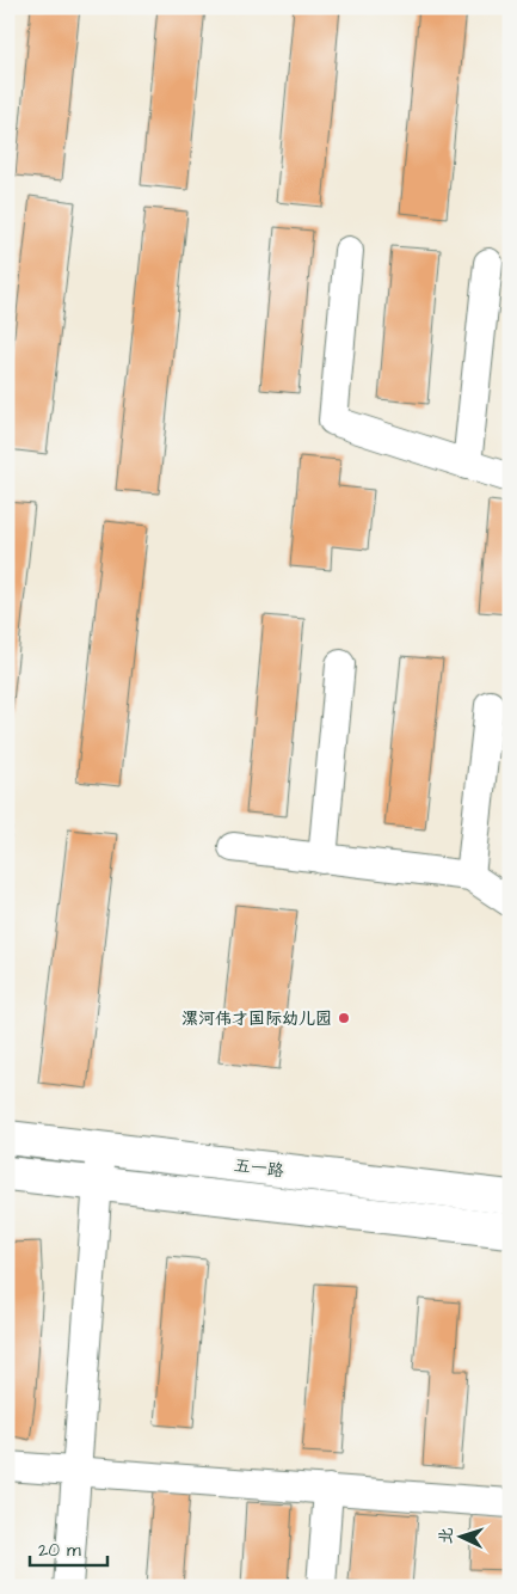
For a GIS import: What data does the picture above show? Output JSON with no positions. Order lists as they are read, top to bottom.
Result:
{
  "streets": {
    "street": ["五一路"]
  },
  "places": ["漯河伟才国际幼儿园"],
  "scale_bar": "20 m",
  "north": "left"
}
